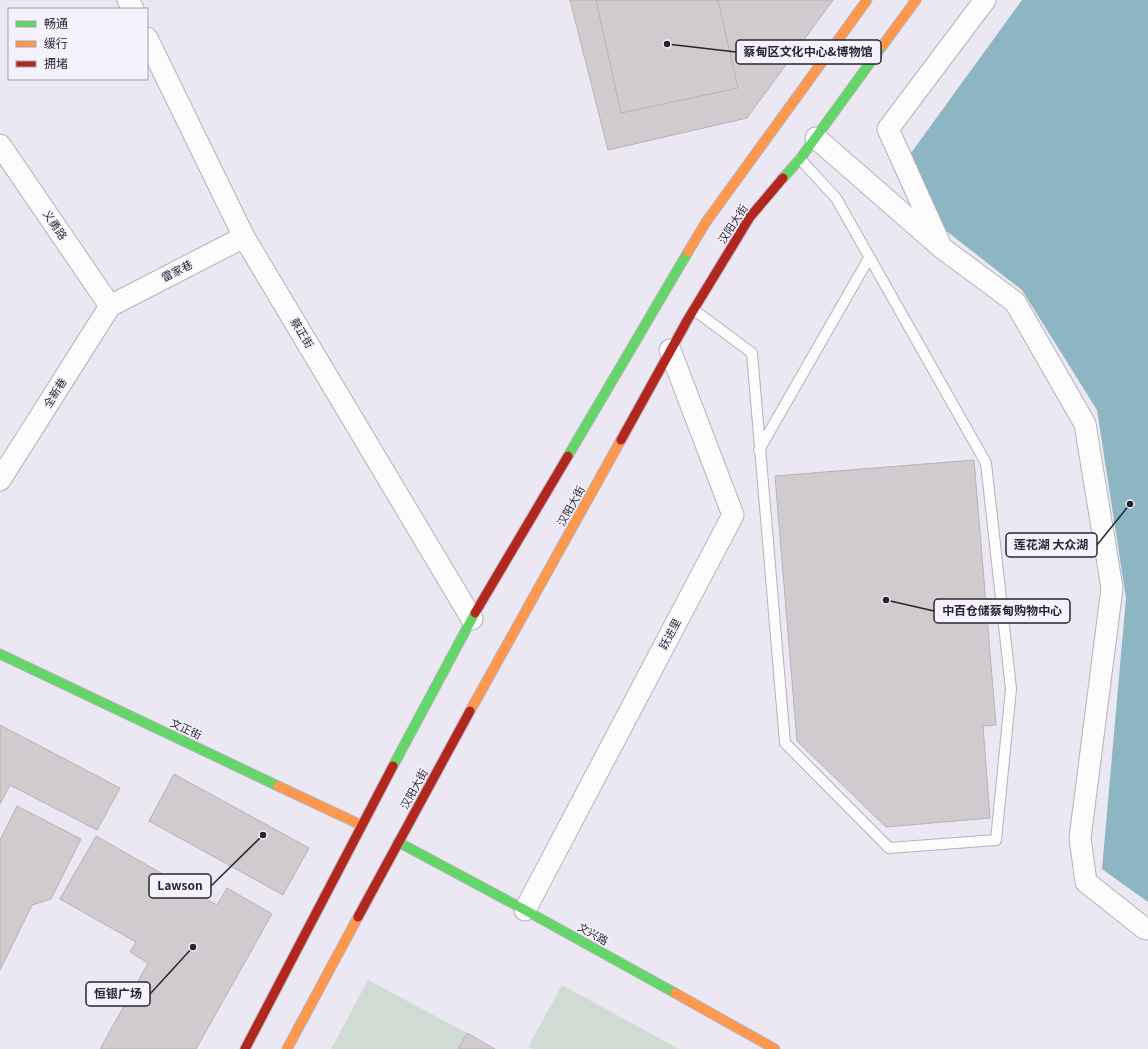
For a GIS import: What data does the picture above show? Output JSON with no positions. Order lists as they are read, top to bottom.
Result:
{
  "streets": {
    "street": [
      "汉阳大街",
      "义勇路",
      "雷家巷",
      "蔡正街",
      "全新巷",
      "跃进里",
      "文正街",
      "文兴路"
    ]
  },
  "crossings": [
    ["汉阳大街", "蔡正街"],
    ["汉阳大街", "跃进里"],
    ["汉阳大街", "文正街"],
    ["汉阳大街", "文兴路"],
    ["义勇路", "雷家巷"],
    ["义勇路", "全新巷"],
    ["雷家巷", "蔡正街"],
    ["雷家巷", "全新巷"],
    ["跃进里", "文兴路"]
  ],
  "places": [
    "蔡甸区文化中心&博物馆",
    "莲花湖 大众湖",
    "中百仓储蔡甸购物中心",
    "Lawson",
    "恒银广场"
  ],
  "legend": ["畅通", "缓行", "拥堵"]
}
